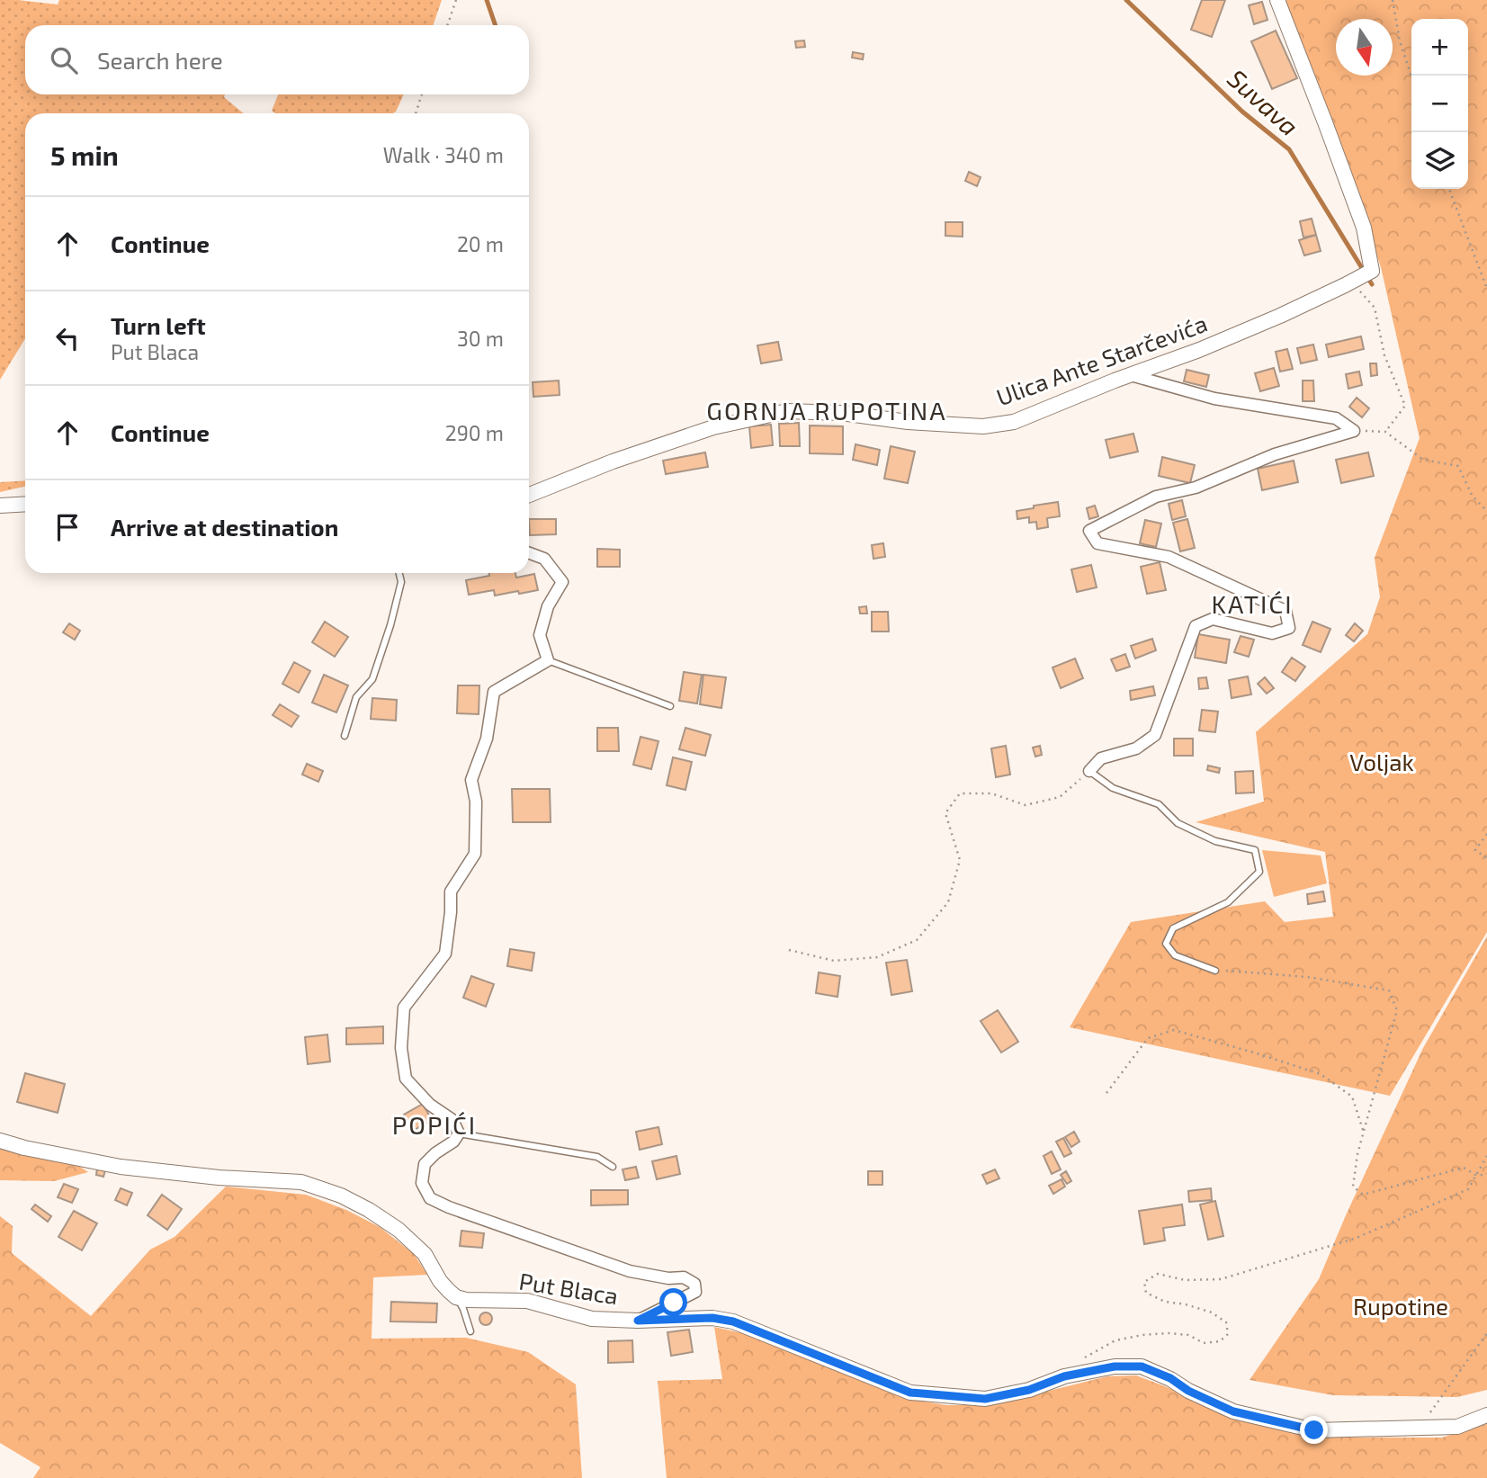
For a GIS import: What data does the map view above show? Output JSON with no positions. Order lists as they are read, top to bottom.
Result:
{
  "streets": {
    "street": ["Ulica Ante Starčevića", "Put Blaca"]
  },
  "districts": ["GORNJA RUPOTINA", "KATIĆI", "POPIĆI"],
  "water": ["Suvava"],
  "parks": ["Voljak", "Rupotine"],
  "north": "bottom",
  "page": {
    "map_buttons": ["+", "−"],
    "search": "Search here",
    "heading": ["5 min", "Walk · 340 m"],
    "list": [
      ["Continue", "20 m"],
      ["Turn left", "Put Blaca", "30 m"],
      ["Continue", "290 m"],
      "Arrive at destination"
    ]
  }
}
